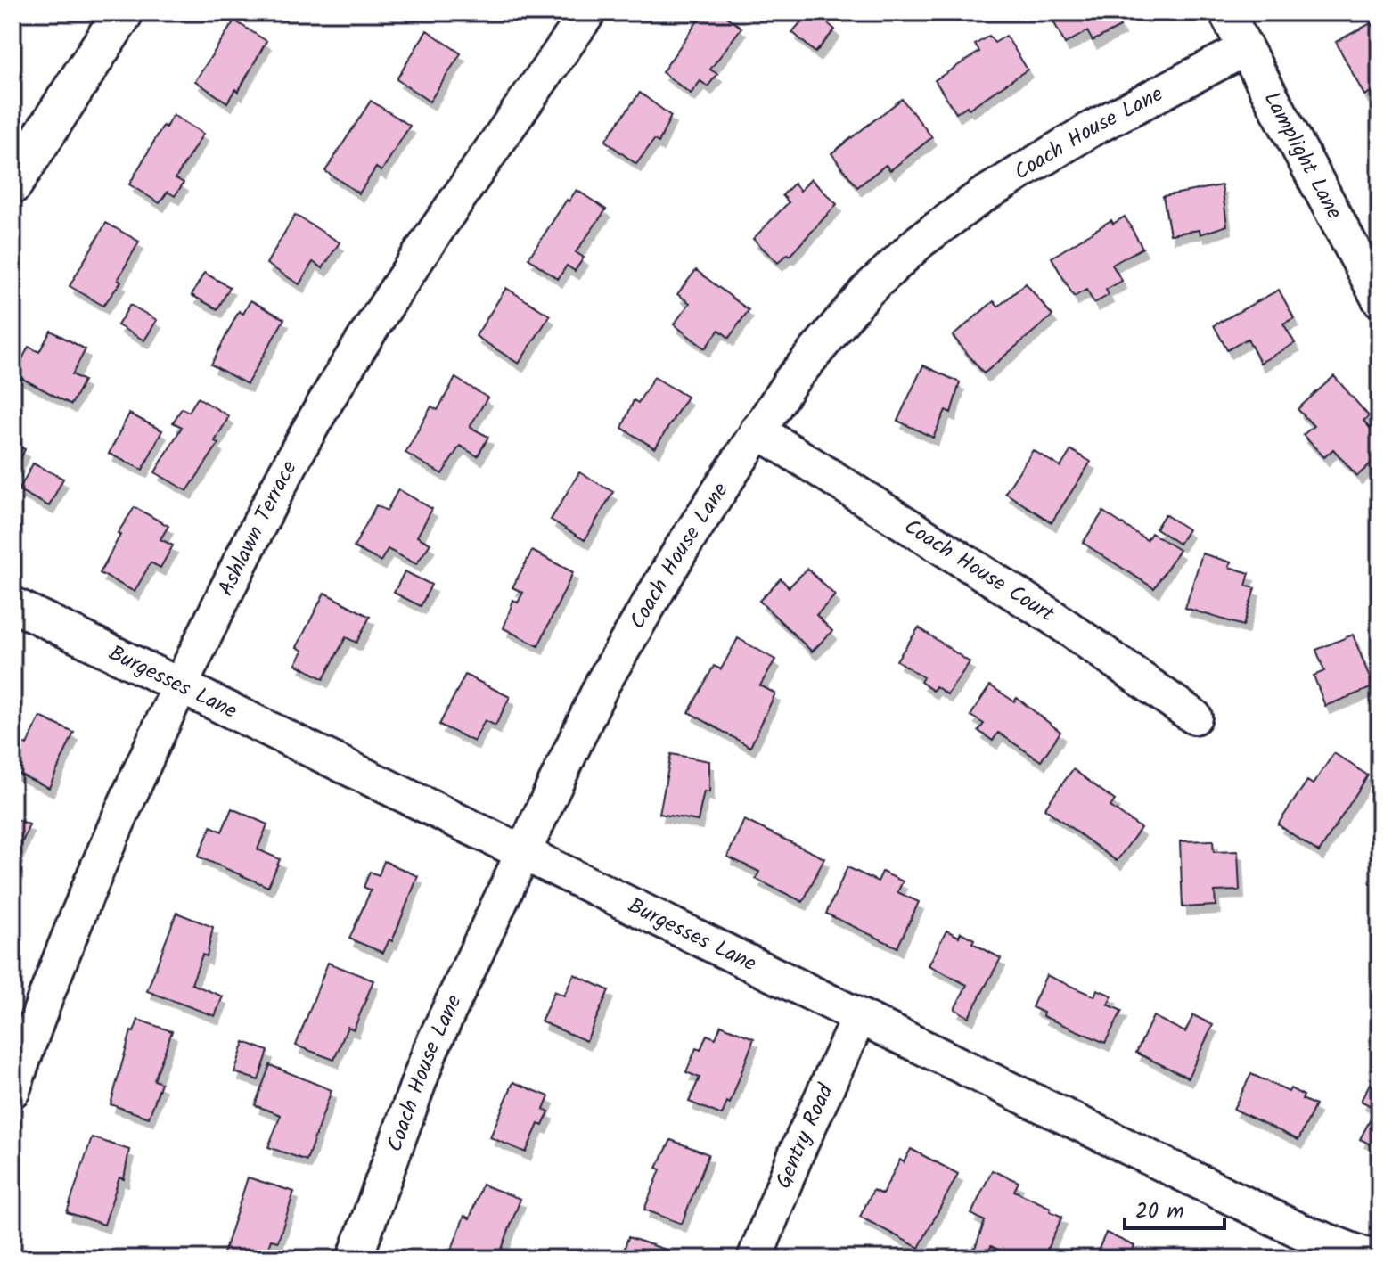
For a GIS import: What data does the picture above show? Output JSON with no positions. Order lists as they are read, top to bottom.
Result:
{
  "streets": {
    "street": [
      "Coach House Lane",
      "Lamplight Lane",
      "Ashlawn Terrace",
      "Coach House Court",
      "Burgesses Lane",
      "Gentry Road"
    ]
  },
  "crossings": [
    ["Coach House Lane", "Lamplight Lane"],
    ["Coach House Lane", "Coach House Court"],
    ["Coach House Lane", "Burgesses Lane"],
    ["Ashlawn Terrace", "Burgesses Lane"],
    ["Burgesses Lane", "Gentry Road"]
  ],
  "scale_bar": "20 m"
}
